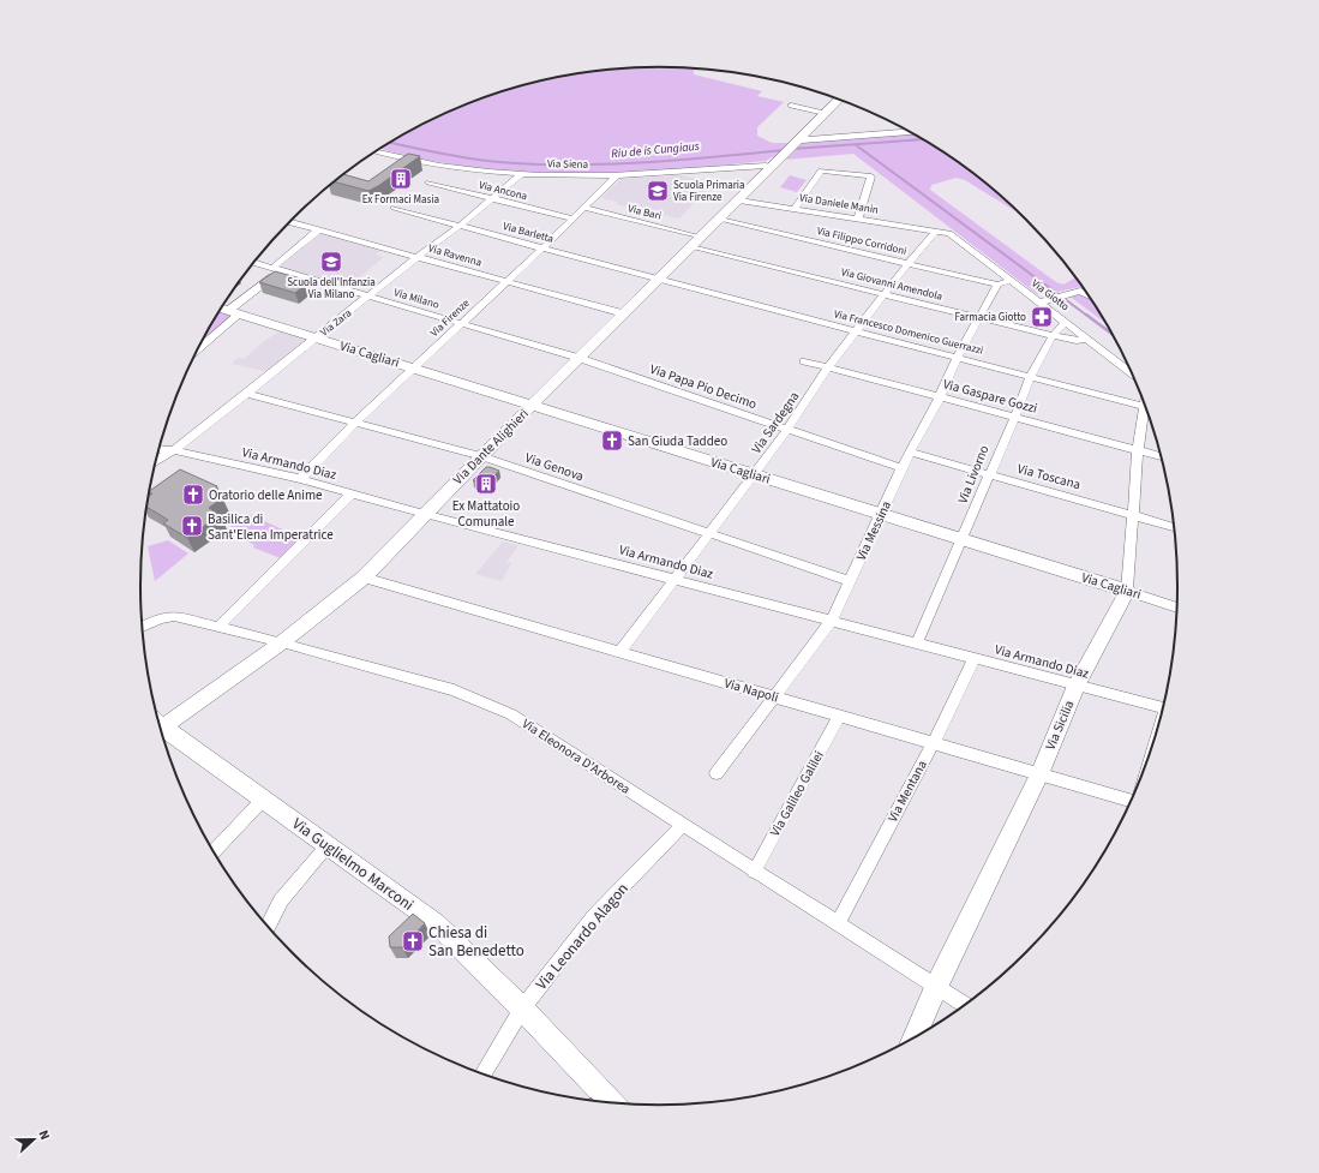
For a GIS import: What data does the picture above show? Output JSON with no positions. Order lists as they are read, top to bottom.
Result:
{
  "streets": {
    "street": [
      "Via Siena",
      "Via Ancona",
      "Via Daniele Manin",
      "Via Bari",
      "Via Barletta",
      "Via Filippo Corridoni",
      "Via Ravenna",
      "Via Giovanni Amendola",
      "Via Giotto",
      "Via Milano",
      "Via Firenze",
      "Via Zara",
      "Via Francesco Domenico Guerrazzi",
      "Via Cagliari",
      "Via Papa Pio Decimo",
      "Via Gaspare Gozzi",
      "Via Sardegna",
      "Via Dante Alighieri",
      "Via Armando Diaz",
      "Via Genova",
      "Via Livorno",
      "Via Toscana",
      "Via Messina",
      "Via Napoli",
      "Via Sicilia",
      "Via Eleonora D'Arborea",
      "Via Mentana",
      "Via Galileo Galilei",
      "Via Guglielmo Marconi",
      "Via Leonardo Alagon"
    ]
  },
  "crossings": [
    ["Via Siena", "Via Firenze"],
    ["Via Siena", "Via Zara"],
    ["Via Siena", "Via Dante Alighieri"],
    ["Via Ancona", "Via Firenze"],
    ["Via Ancona", "Via Zara"],
    ["Via Daniele Manin", "Via Giotto"],
    ["Via Daniele Manin", "Via Sardegna"],
    ["Via Daniele Manin", "Via Dante Alighieri"],
    ["Via Bari", "Via Giovanni Amendola"],
    ["Via Bari", "Via Firenze"],
    ["Via Bari", "Via Dante Alighieri"],
    ["Via Barletta", "Via Firenze"],
    ["Via Barletta", "Via Zara"],
    ["Via Barletta", "Via Francesco Domenico Guerrazzi"],
    ["Via Barletta", "Via Dante Alighieri"],
    ["Via Filippo Corridoni", "Via Sardegna"],
    ["Via Filippo Corridoni", "Via Dante Alighieri"],
    ["Via Filippo Corridoni", "Via Messina"],
    ["Via Ravenna", "Via Firenze"],
    ["Via Ravenna", "Via Zara"],
    ["Via Ravenna", "Via Dante Alighieri"],
    ["Via Giovanni Amendola", "Via Giotto"],
    ["Via Giovanni Amendola", "Via Sardegna"],
    ["Via Giovanni Amendola", "Via Dante Alighieri"],
    ["Via Giovanni Amendola", "Via Livorno"],
    ["Via Giovanni Amendola", "Via Messina"],
    ["Via Giotto", "Via Sardegna"],
    ["Via Giotto", "Via Livorno"],
    ["Via Milano", "Via Firenze"],
    ["Via Milano", "Via Zara"],
    ["Via Milano", "Via Papa Pio Decimo"],
    ["Via Milano", "Via Dante Alighieri"],
    ["Via Firenze", "Via Cagliari"],
    ["Via Firenze", "Via Armando Diaz"],
    ["Via Firenze", "Via Genova"],
    ["Via Zara", "Via Cagliari"],
    ["Via Zara", "Via Armando Diaz"],
    ["Via Zara", "Via Genova"],
    ["Via Francesco Domenico Guerrazzi", "Via Sardegna"],
    ["Via Francesco Domenico Guerrazzi", "Via Dante Alighieri"],
    ["Via Francesco Domenico Guerrazzi", "Via Livorno"],
    ["Via Francesco Domenico Guerrazzi", "Via Messina"],
    ["Via Cagliari", "Via Sardegna"],
    ["Via Cagliari", "Via Dante Alighieri"],
    ["Via Cagliari", "Via Livorno"],
    ["Via Cagliari", "Via Messina"],
    ["Via Cagliari", "Via Sicilia"],
    ["Via Papa Pio Decimo", "Via Sardegna"],
    ["Via Papa Pio Decimo", "Via Dante Alighieri"],
    ["Via Papa Pio Decimo", "Via Messina"],
    ["Via Gaspare Gozzi", "Via Sardegna"],
    ["Via Gaspare Gozzi", "Via Livorno"],
    ["Via Gaspare Gozzi", "Via Messina"],
    ["Via Gaspare Gozzi", "Via Sicilia"],
    ["Via Sardegna", "Via Armando Diaz"],
    ["Via Sardegna", "Via Genova"],
    ["Via Sardegna", "Via Napoli"],
    ["Via Dante Alighieri", "Via Armando Diaz"],
    ["Via Dante Alighieri", "Via Genova"],
    ["Via Dante Alighieri", "Via Napoli"],
    ["Via Dante Alighieri", "Via Eleonora D'Arborea"],
    ["Via Armando Diaz", "Via Livorno"],
    ["Via Armando Diaz", "Via Messina"],
    ["Via Armando Diaz", "Via Sicilia"],
    ["Via Armando Diaz", "Via Mentana"],
    ["Via Genova", "Via Messina"],
    ["Via Livorno", "Via Toscana"],
    ["Via Toscana", "Via Messina"],
    ["Via Toscana", "Via Sicilia"],
    ["Via Messina", "Via Napoli"],
    ["Via Napoli", "Via Sicilia"],
    ["Via Napoli", "Via Mentana"],
    ["Via Napoli", "Via Galileo Galilei"],
    ["Via Sicilia", "Via Eleonora D'Arborea"],
    ["Via Eleonora D'Arborea", "Via Mentana"],
    ["Via Eleonora D'Arborea", "Via Galileo Galilei"],
    ["Via Eleonora D'Arborea", "Via Leonardo Alagon"],
    ["Via Guglielmo Marconi", "Via Leonardo Alagon"]
  ],
  "water": ["Riu de is Cungiaus"],
  "places": {
    "building": ["Ex Formaci Masia", "Ex Mattatoio Comunale"],
    "school or university": ["Scuola Primaria Via Firenze", "Scuola dell'Infanzia Via Milano"],
    "pharmacy": ["Farmacia Giotto"],
    "church": [
      "San Giuda Taddeo",
      "Oratorio delle Anime",
      "Basilica di Sant'Elena Imperatrice",
      "Chiesa di San Benedetto"
    ]
  },
  "north": "right"
}
